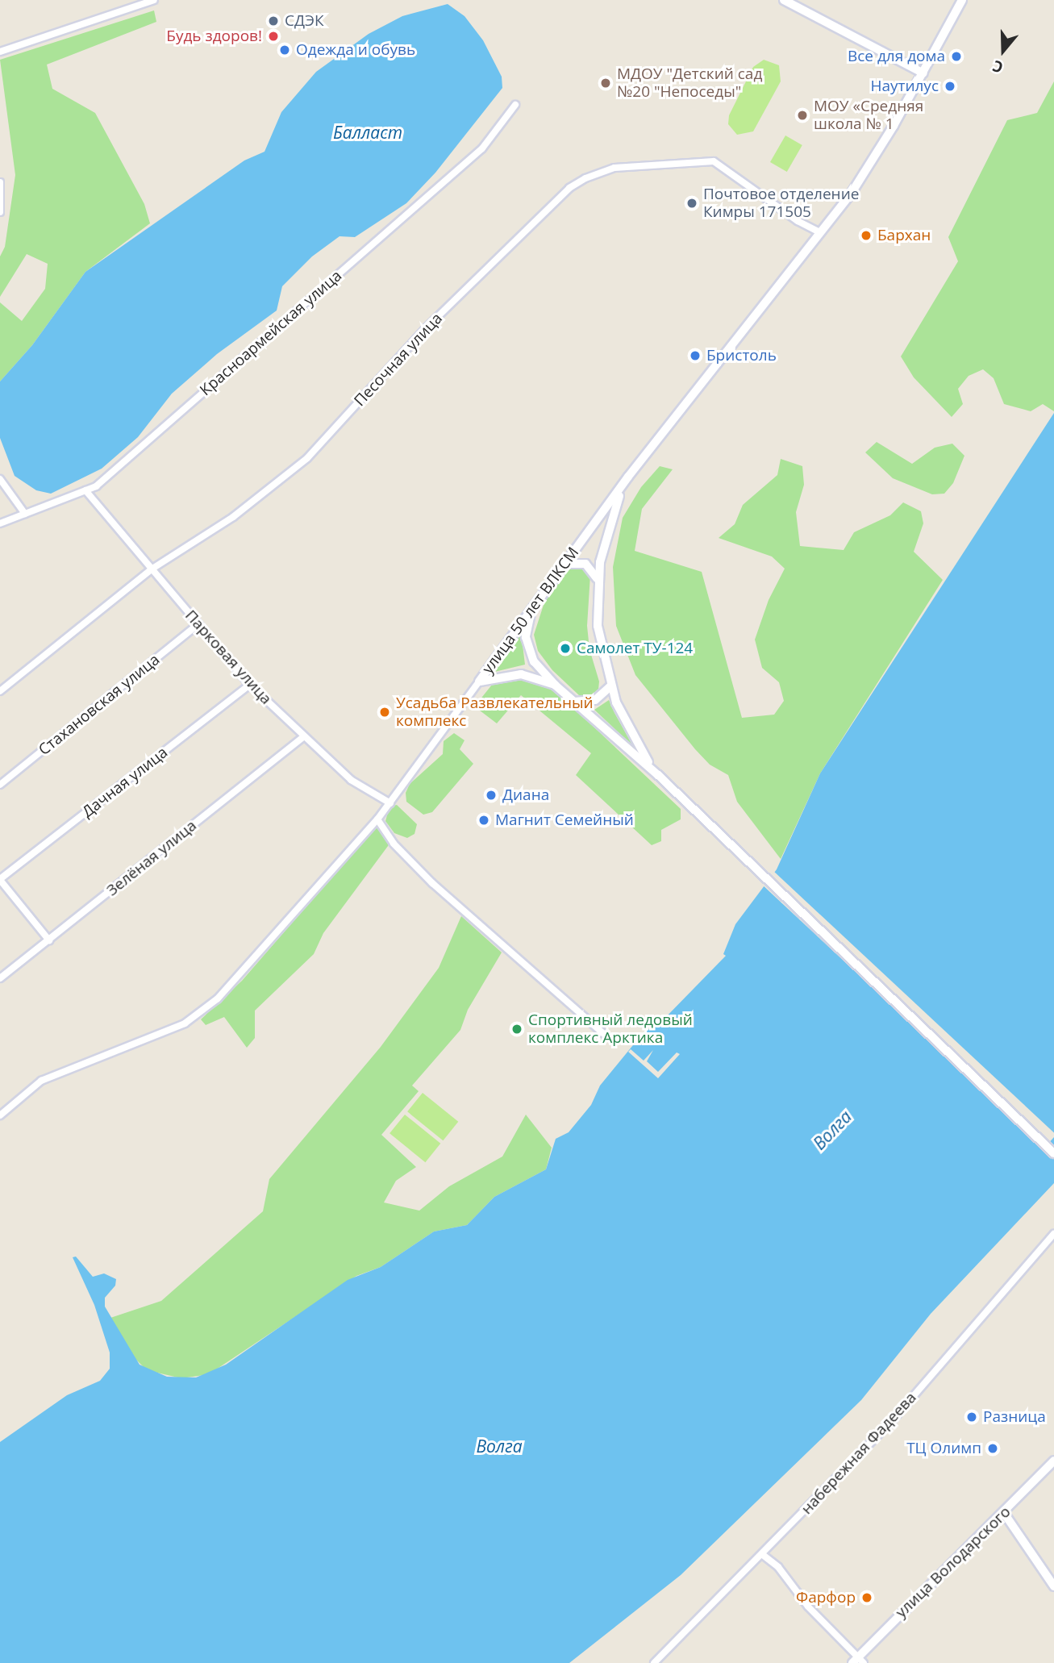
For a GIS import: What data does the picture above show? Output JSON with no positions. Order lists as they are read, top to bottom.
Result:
{
  "streets": {
    "main road": ["улица 50 лет ВЛКСМ"],
    "street": [
      "Красноармейская улица",
      "Песочная улица",
      "Парковая улица",
      "Стахановская улица",
      "Дачная улица",
      "Зелёная улица",
      "набережная Фадеева",
      "улица Володарского"
    ]
  },
  "crossings": [
    ["Красноармейская улица", "Парковая улица"],
    ["Песочная улица", "улица 50 лет ВЛКСМ"],
    ["Песочная улица", "Парковая улица"],
    ["улица 50 лет ВЛКСМ", "Парковая улица"],
    ["Парковая улица", "Стахановская улица"],
    ["Парковая улица", "Дачная улица"],
    ["Парковая улица", "Зелёная улица"]
  ],
  "water": ["Балласт", "Волга"],
  "places": [
    "СДЭК",
    "Будь здоров!",
    "Одежда и обувь",
    "Все для дома",
    "МДОУ \"Детский сад №20 \"Непоседы\"",
    "Наутилус",
    "МОУ «Средняя школа № 1",
    "Почтовое отделение Кимры 171505",
    "Бархан",
    "Бристоль",
    "Самолет ТУ-124",
    "Усадьба Развлекательный комплекс",
    "Диана",
    "Магнит Семейный",
    "Спортивный ледовый комплекс Арктика",
    "Разница",
    "ТЦ Олимп",
    "Фарфор"
  ],
  "north": "bottom"
}
